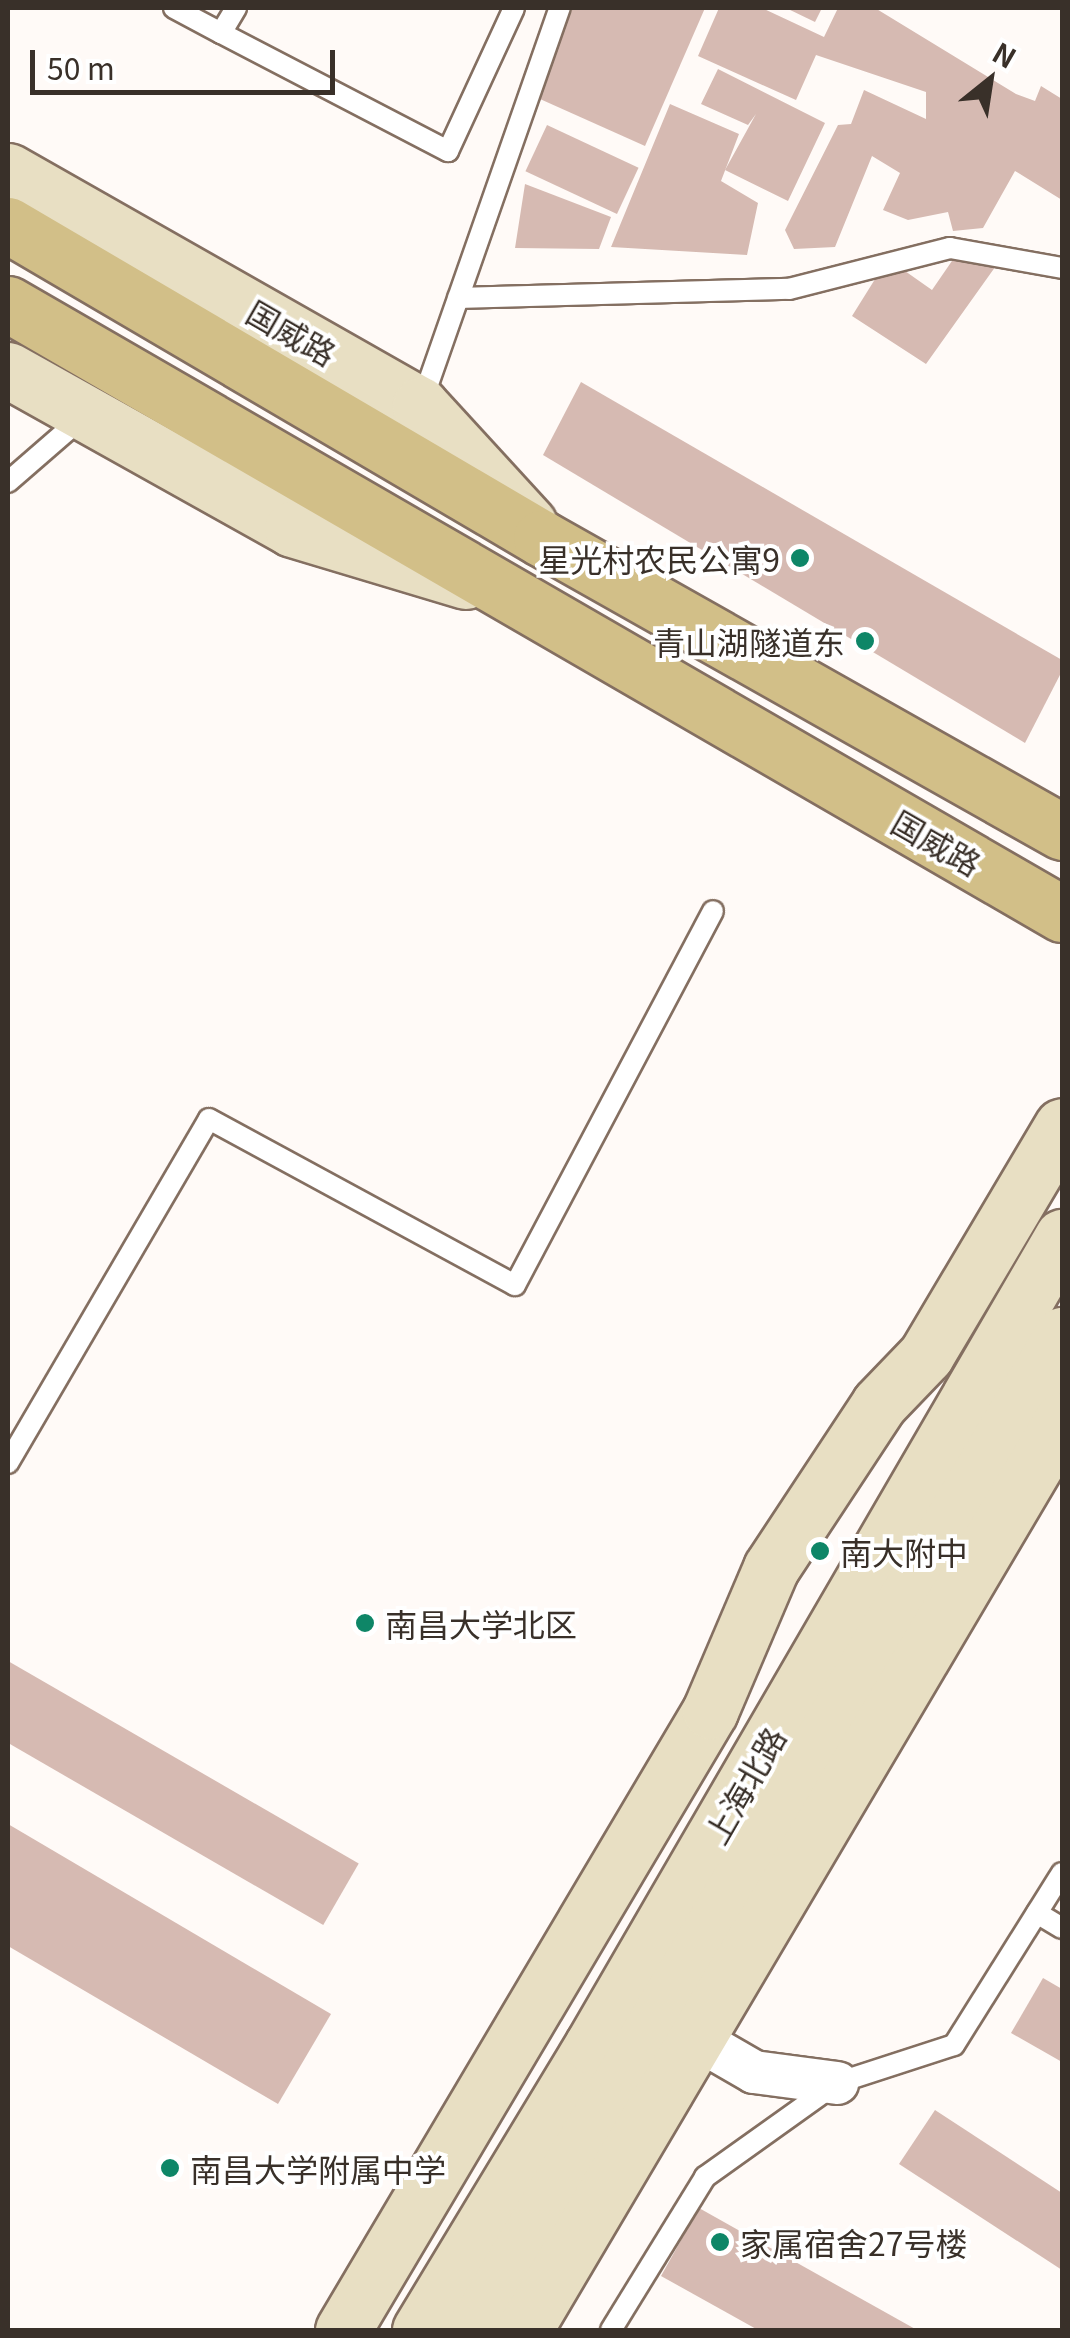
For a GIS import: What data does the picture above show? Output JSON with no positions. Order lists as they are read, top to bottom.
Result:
{
  "streets": {
    "main road": ["国威路", "上海北路"]
  },
  "places": [
    "星光村农民公寓9",
    "青山湖隧道东",
    "南大附中",
    "南昌大学北区",
    "南昌大学附属中学",
    "家属宿舍27号楼"
  ],
  "scale_bar": "50 m",
  "north": "top right"
}
